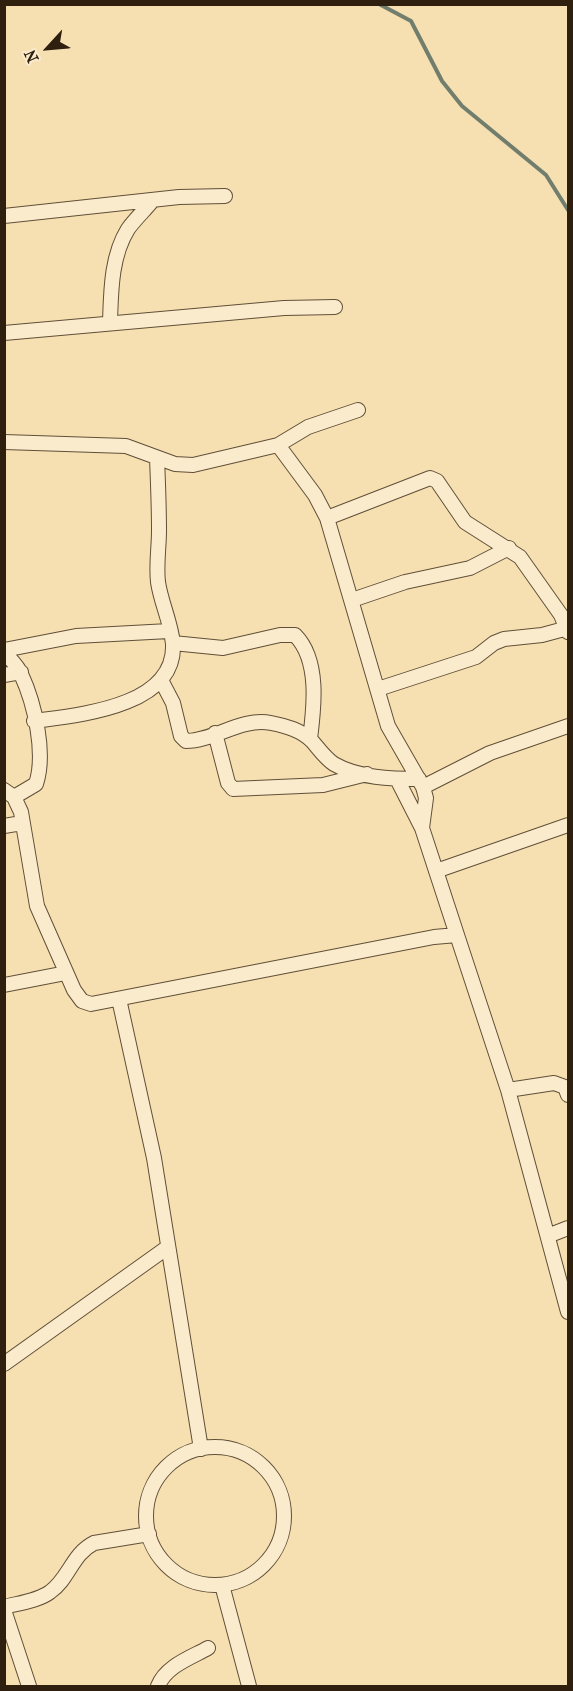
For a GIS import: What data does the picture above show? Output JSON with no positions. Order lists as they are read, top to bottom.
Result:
{
  "north": "bottom left"
}
